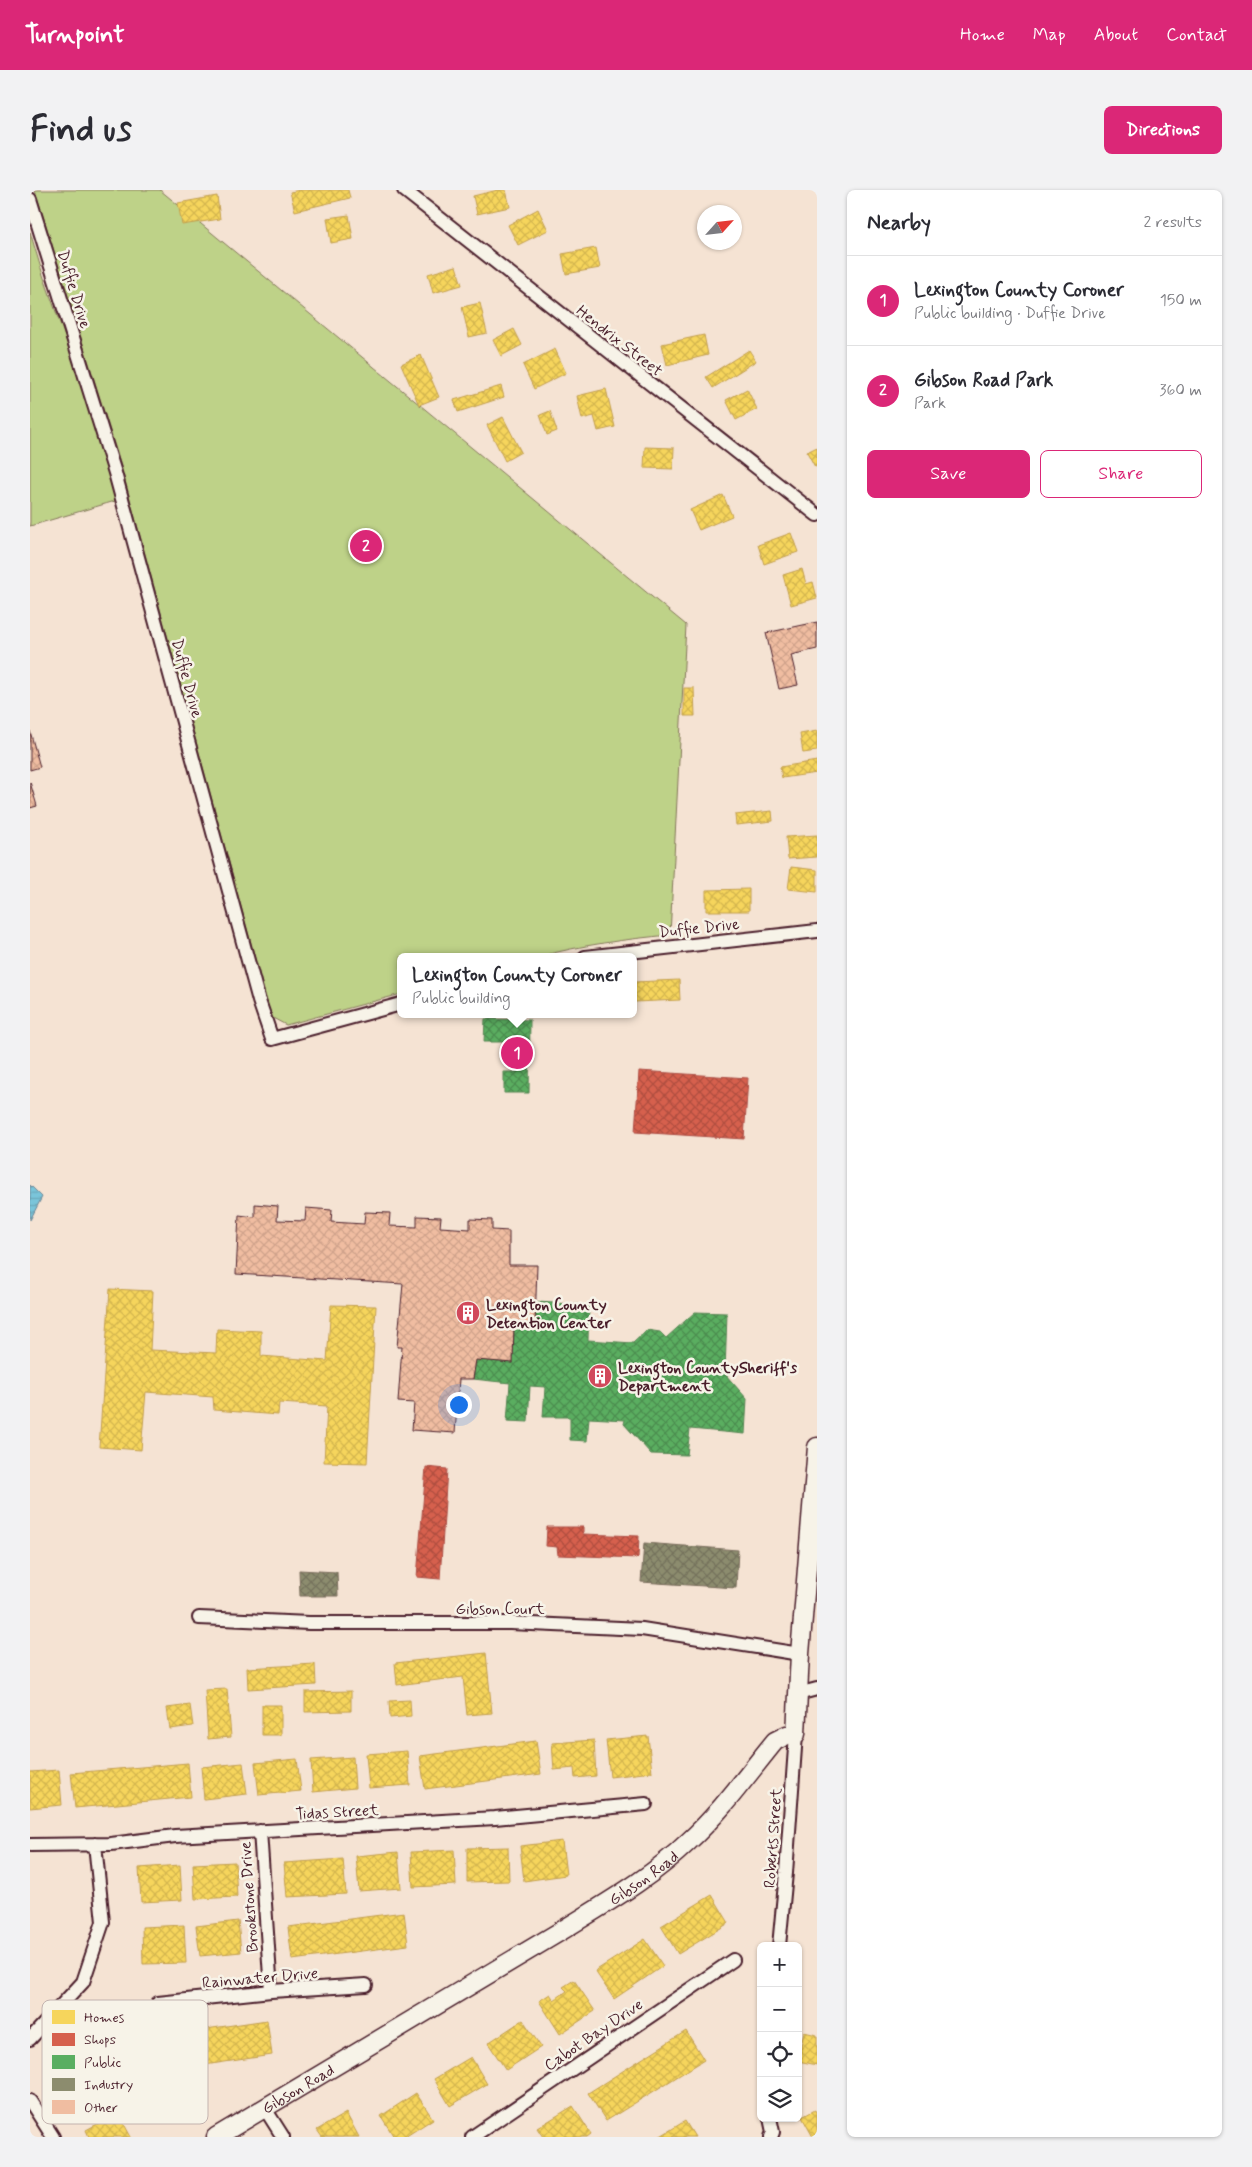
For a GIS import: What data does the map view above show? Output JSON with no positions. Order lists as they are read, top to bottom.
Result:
{
  "streets": {
    "street": [
      "Duffie Drive",
      "Hendrix Street",
      "Gibson Court",
      "Tidas Street",
      "Roberts Street",
      "Gibson Road",
      "Brookstone Drive",
      "Rainwater Drive",
      "Cabot Bay Drive"
    ]
  },
  "crossings": [
    ["Tidas Street", "Brookstone Drive"],
    ["Roberts Street", "Gibson Road"],
    ["Brookstone Drive", "Rainwater Drive"]
  ],
  "places": {
    "building": ["Lexington County Detention Center", "Lexington CountySheriff's Department"]
  },
  "legend": [
    "Homes",
    "Shops",
    "Public",
    "Industry",
    "Other"
  ],
  "north": "top right",
  "page": {
    "header": "Turnpoint",
    "nav": [
      "Home",
      "Map",
      "About",
      "Contact"
    ],
    "buttons": [
      "Directions",
      ["Save", "Share"]
    ],
    "title": "Find us",
    "heading": ["Nearby", "2 results"],
    "list": [
      {
        "mark": "1",
        "name": "Lexington County Coroner",
        "note": "Public building · Duffie Drive",
        "value": "150 m"
      },
      {
        "mark": "2",
        "name": "Gibson Road Park",
        "note": "Park",
        "value": "360 m"
      }
    ],
    "pins": ["2", "1"],
    "popup": ["Lexington County Coroner", "Public building"],
    "map_buttons": ["+", "−"]
  }
}
